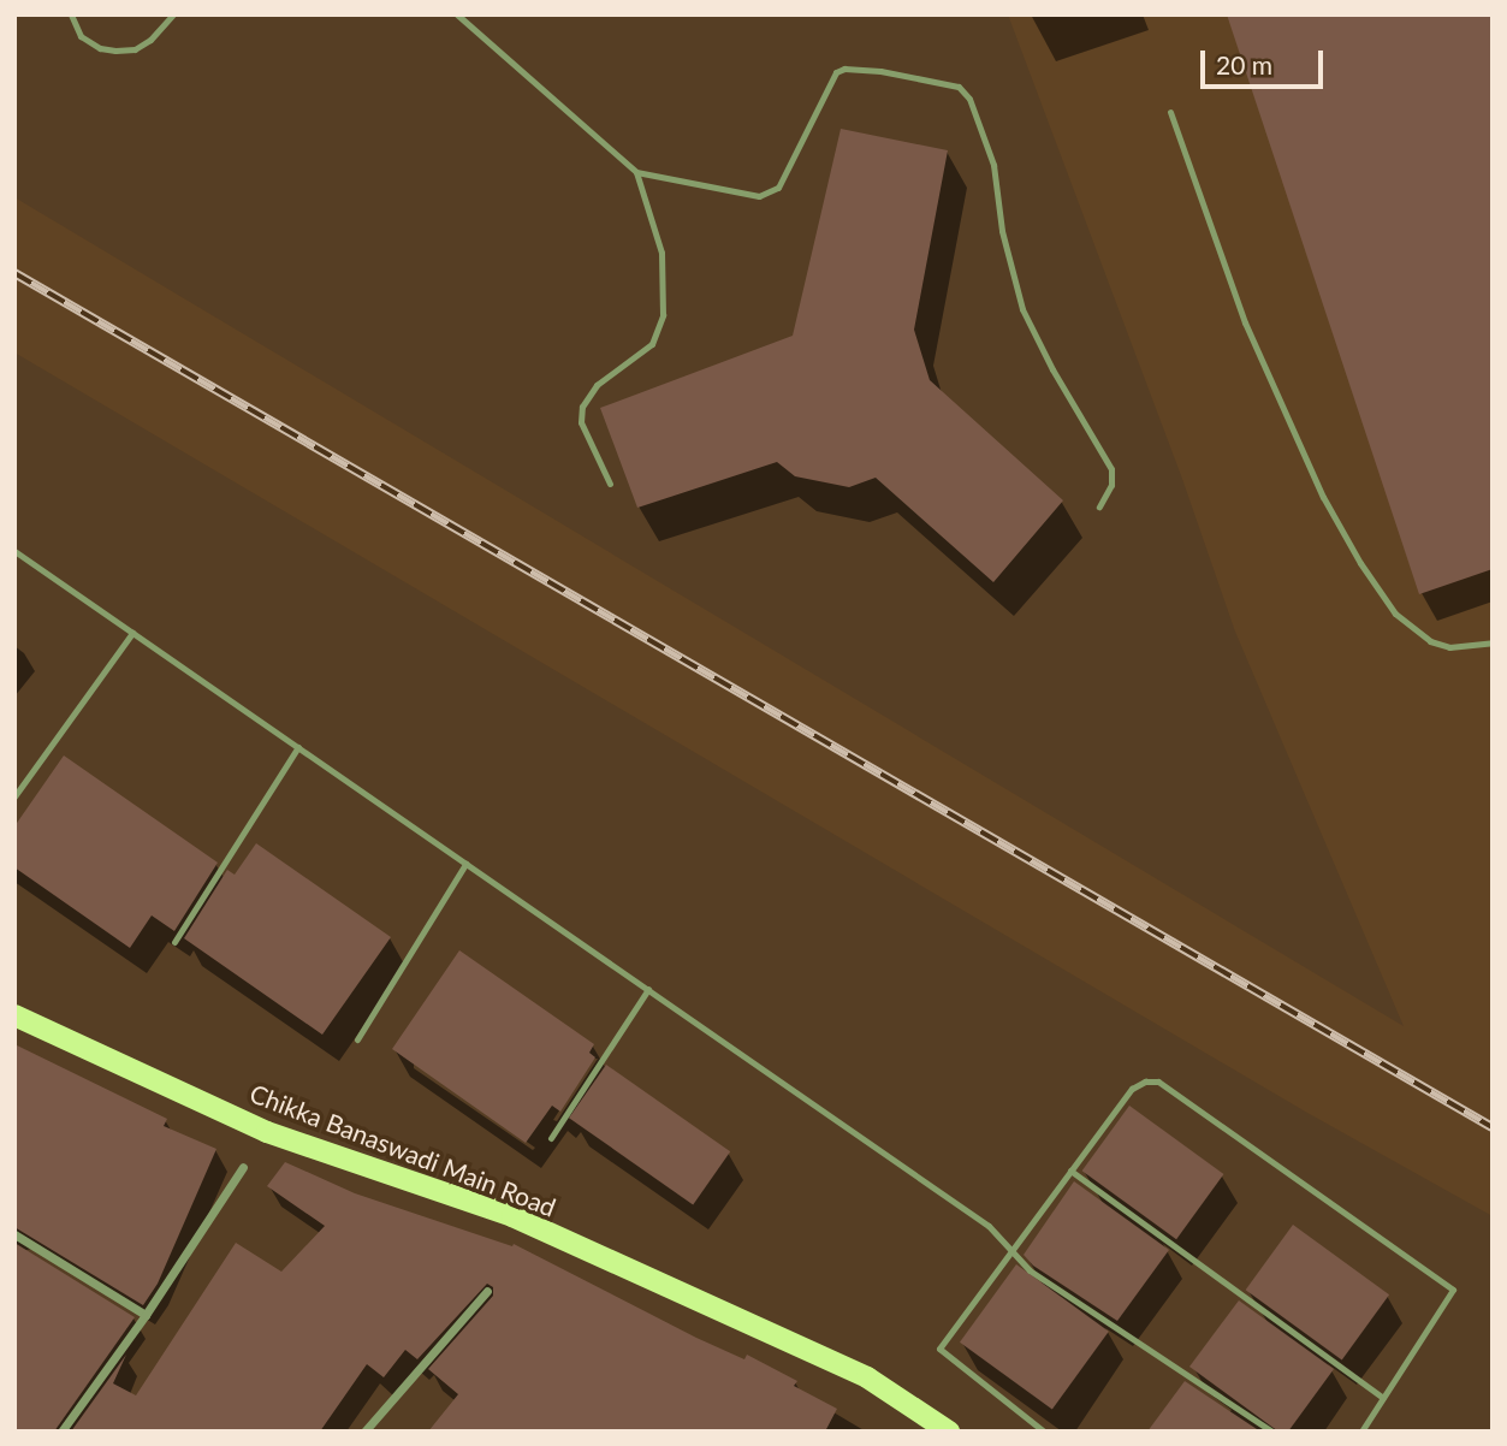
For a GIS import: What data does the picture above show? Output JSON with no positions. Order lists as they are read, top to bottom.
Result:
{
  "streets": {
    "main road": ["Chikka Banaswadi Main Road"]
  },
  "scale_bar": "20 m"
}
